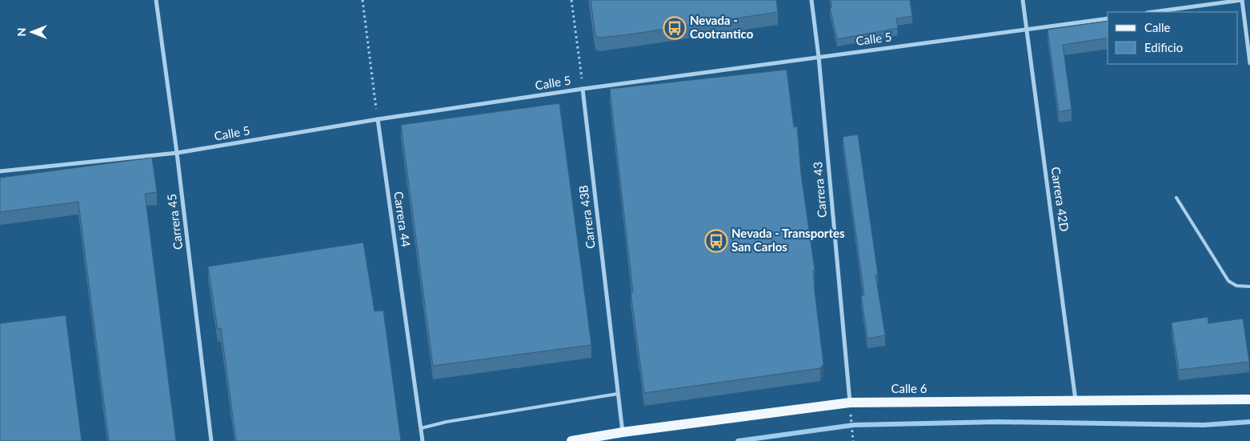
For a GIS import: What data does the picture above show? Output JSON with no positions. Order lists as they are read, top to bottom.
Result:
{
  "streets": {
    "main road": ["Calle 6"],
    "street": [
      "Calle 5",
      "Carrera 43",
      "Carrera 42D",
      "Carrera 43B",
      "Carrera 44",
      "Carrera 45"
    ]
  },
  "crossings": [
    ["Calle 5", "Carrera 43"],
    ["Calle 5", "Carrera 42D"],
    ["Calle 5", "Carrera 43B"],
    ["Calle 5", "Carrera 44"],
    ["Calle 5", "Carrera 45"],
    ["Carrera 43", "Calle 6"],
    ["Carrera 42D", "Calle 6"],
    ["Carrera 43B", "Calle 6"]
  ],
  "places": {
    "bus stop": ["Nevada - Cootrantico", "Nevada - Transportes San Carlos"]
  },
  "legend": ["Calle", "Edificio"],
  "north": "left"
}
